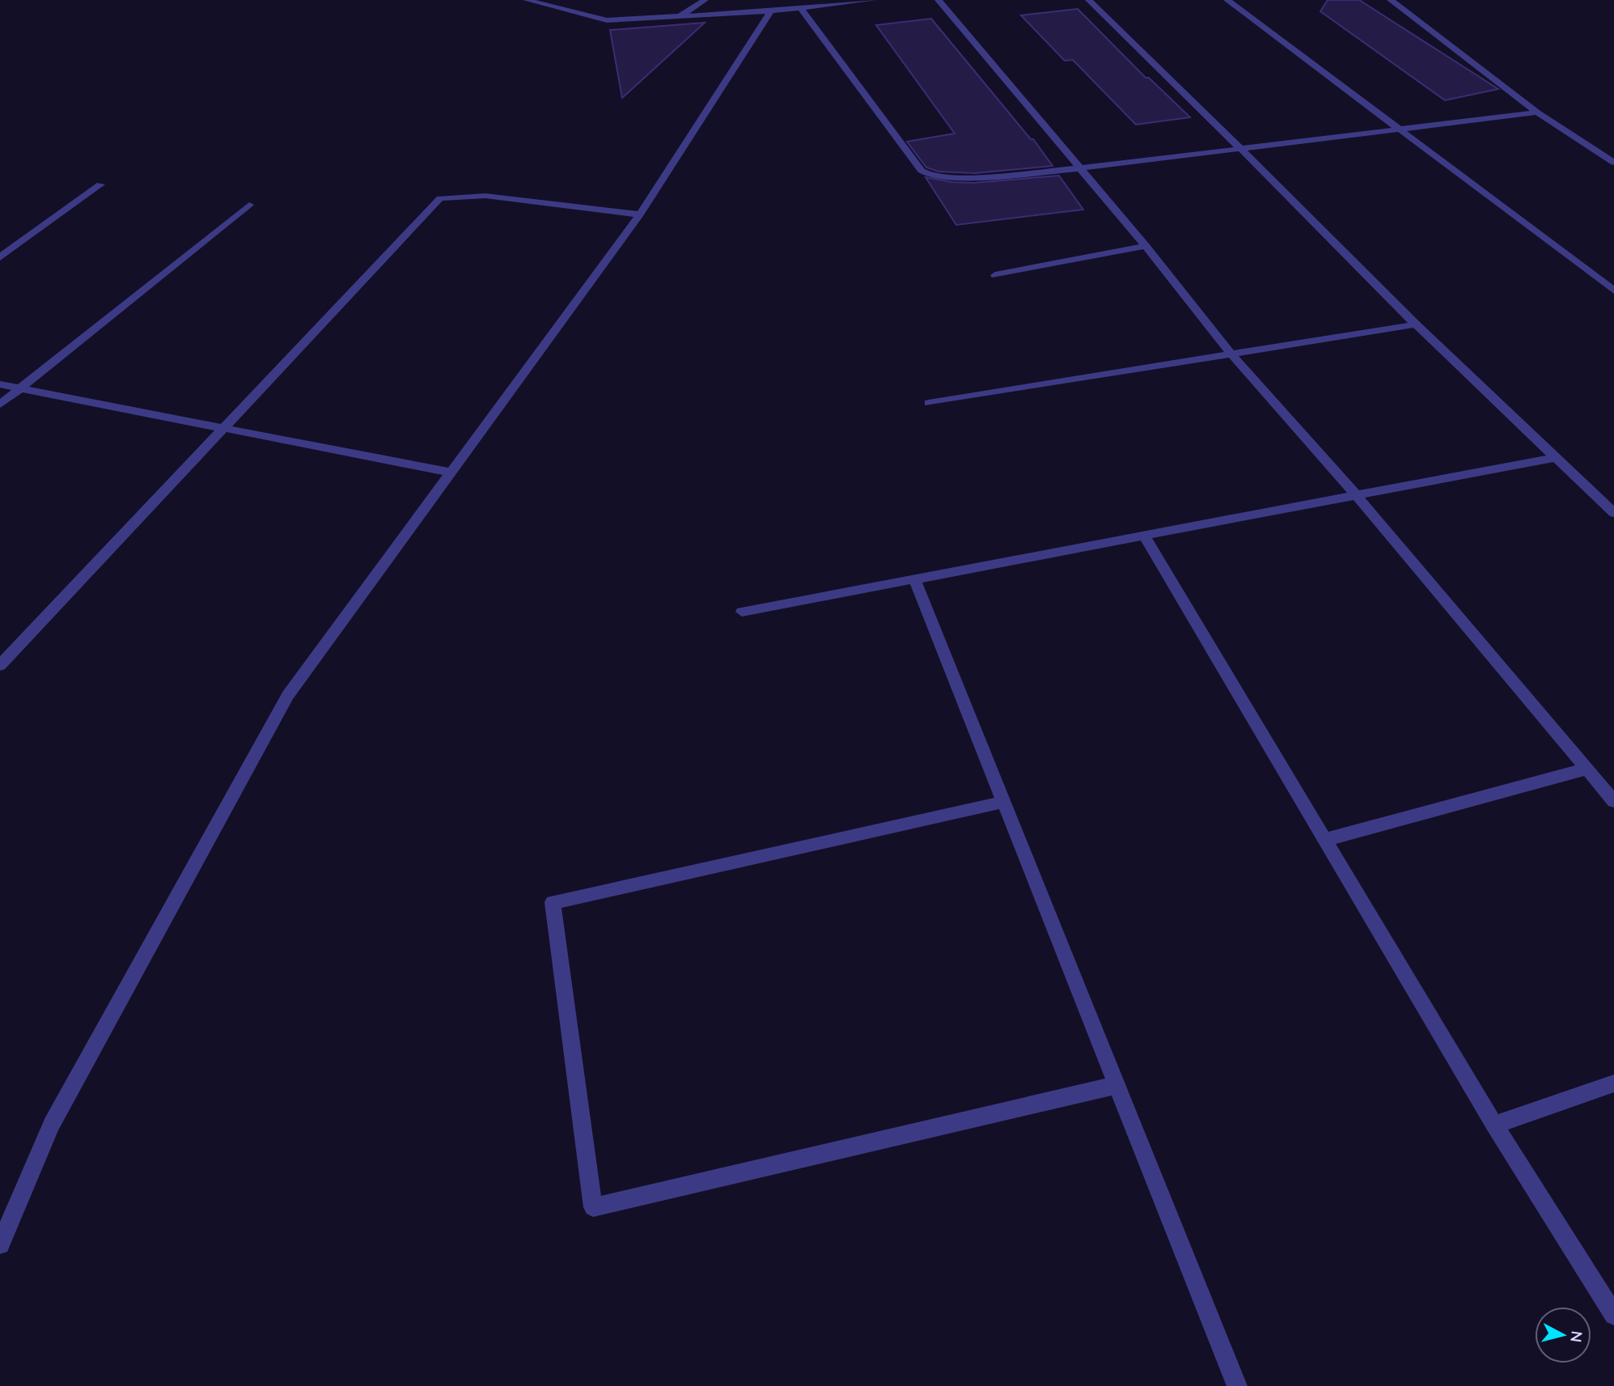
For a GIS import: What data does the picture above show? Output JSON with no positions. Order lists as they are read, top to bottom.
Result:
{
  "north": "right"
}
